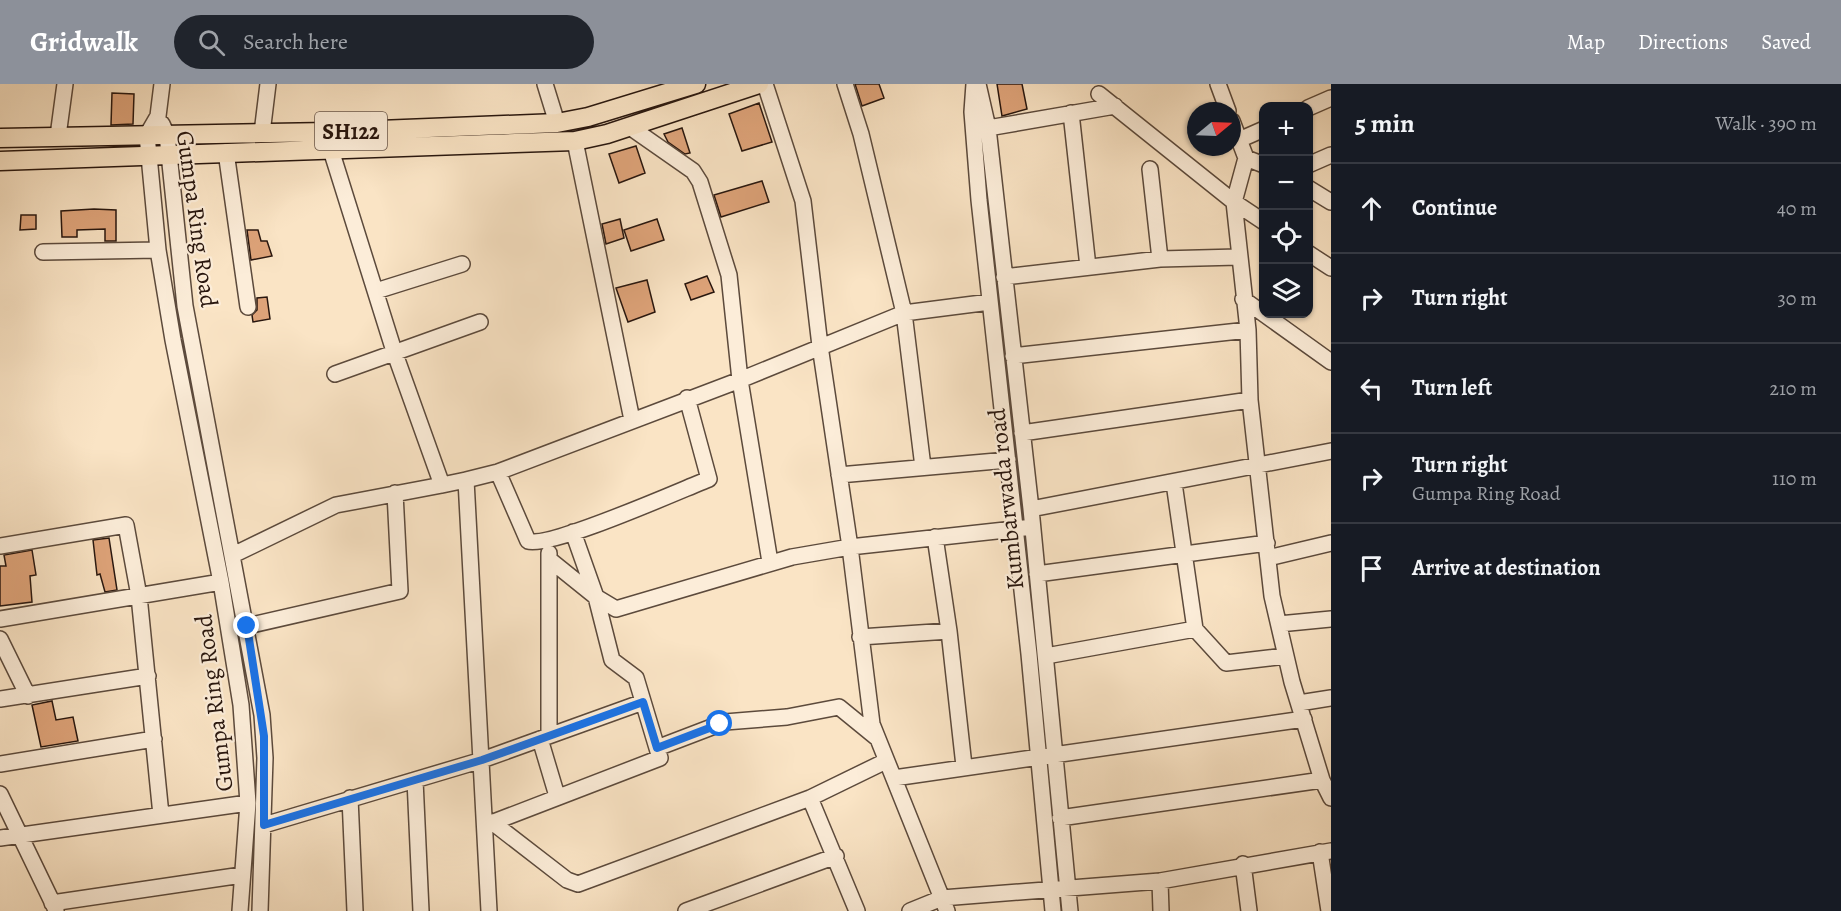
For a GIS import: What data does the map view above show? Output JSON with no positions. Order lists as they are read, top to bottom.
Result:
{
  "streets": {
    "main road": ["SH122"],
    "street": ["Gumpa Ring Road", "Kumbarwada road"]
  },
  "crossings": [
    ["SH122", "Gumpa Ring Road"]
  ],
  "north": "right",
  "page": {
    "header": "Gridwalk",
    "search": "Search here",
    "nav": ["Map", "Directions", "Saved"],
    "heading": ["5 min", "Walk · 390 m"],
    "map_buttons": ["+", "−"],
    "list": [
      ["Continue", "40 m"],
      ["Turn right", "30 m"],
      ["Turn left", "210 m"],
      ["Turn right", "Gumpa Ring Road", "110 m"],
      "Arrive at destination"
    ]
  }
}
